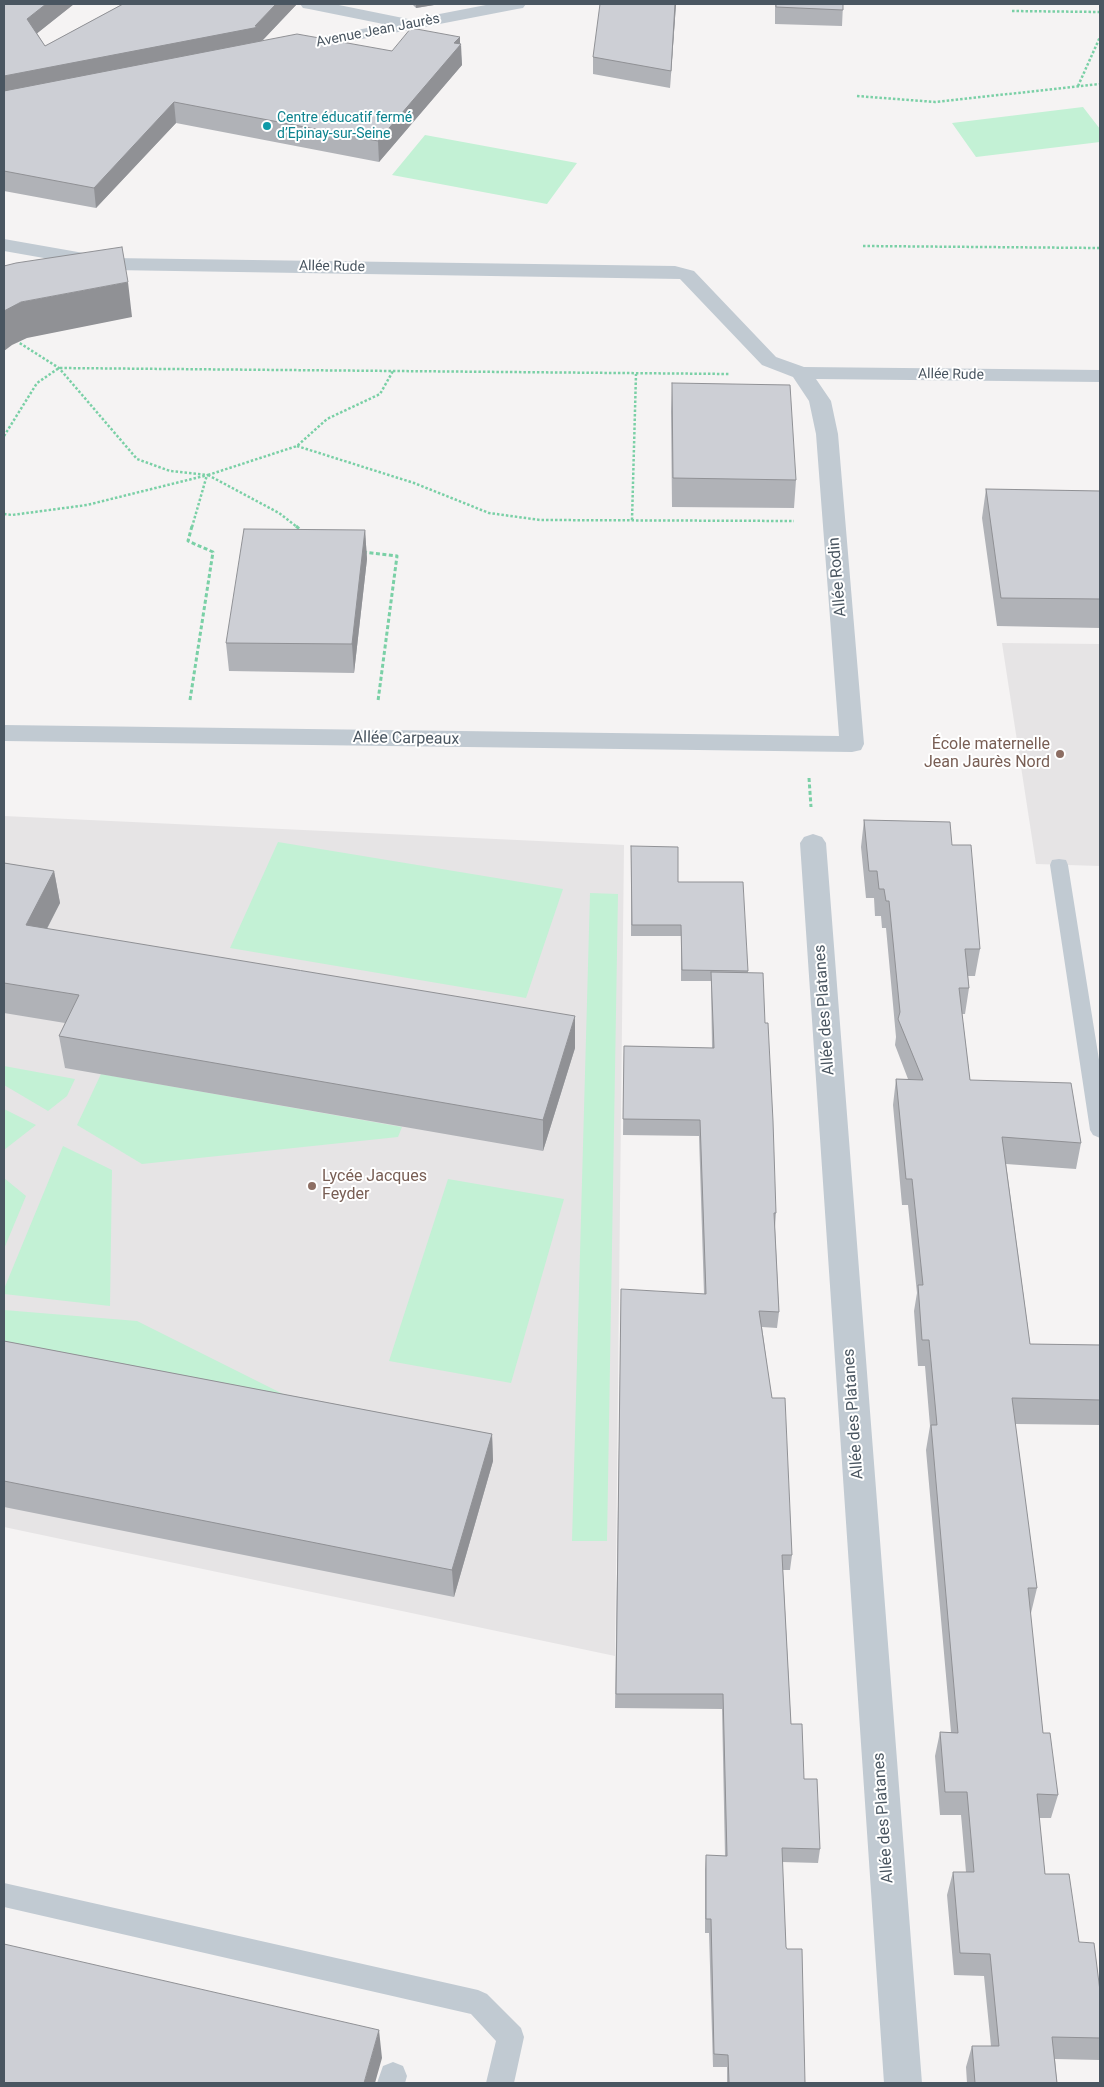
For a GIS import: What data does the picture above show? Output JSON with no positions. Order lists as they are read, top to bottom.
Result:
{
  "streets": {
    "street": [
      "Avenue Jean Jaurès",
      "Allée Rude",
      "Allée Rodin",
      "Allée Carpeaux",
      "Allée des Platanes"
    ]
  },
  "crossings": [
    ["Allée Rude", "Allée Rodin"],
    ["Allée Rodin", "Allée Carpeaux"]
  ],
  "places": ["Centre éducatif fermé d’Epinay-sur-Seine", "École maternelle Jean Jaurès Nord", "Lycée Jacques Feyder"]
}
